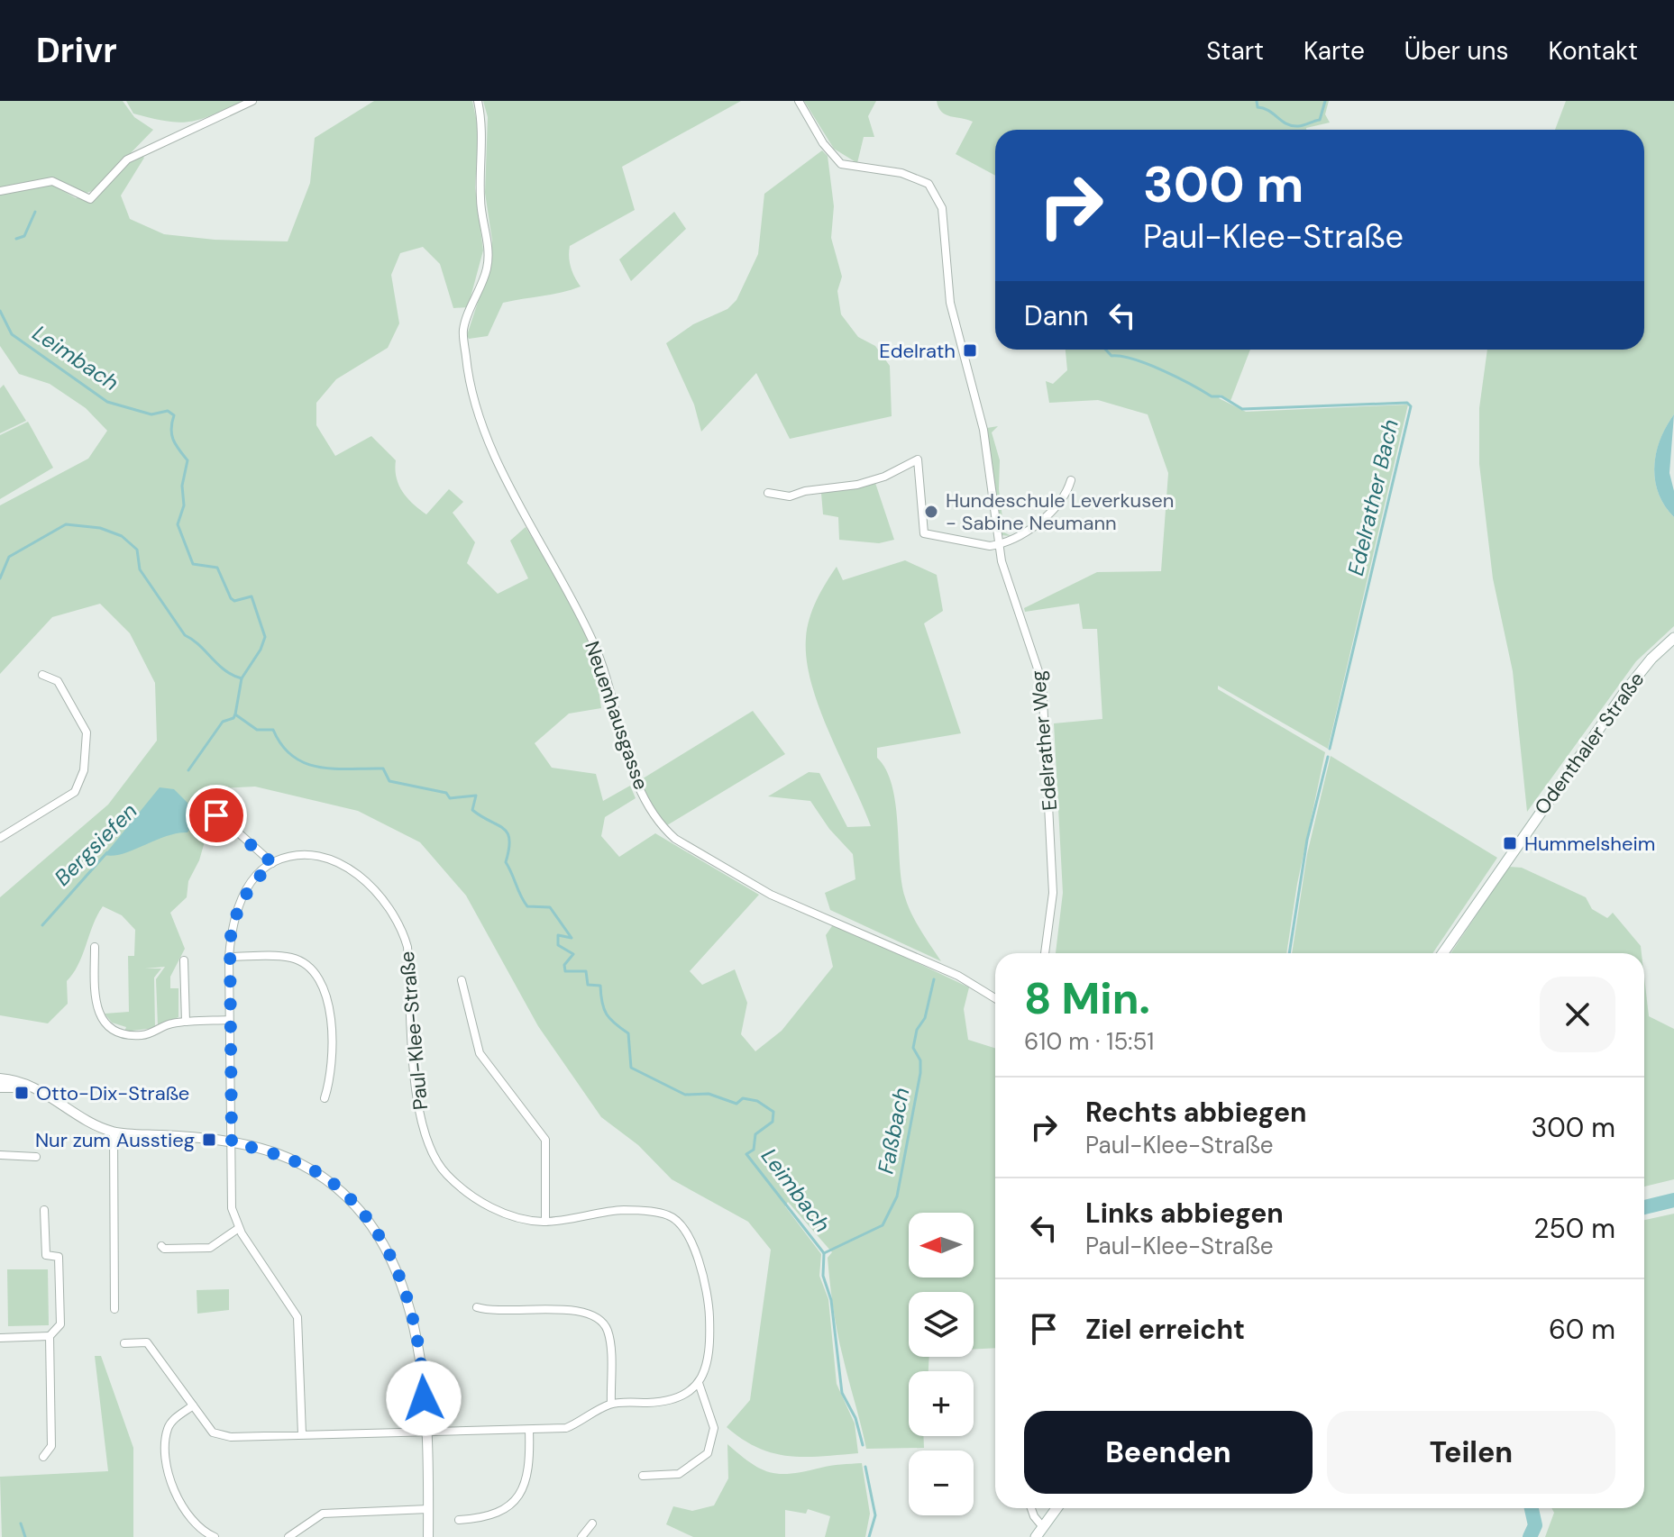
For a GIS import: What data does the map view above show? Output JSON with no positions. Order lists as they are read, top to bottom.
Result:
{
  "streets": {
    "main road": ["Odenthaler Straße"],
    "street": ["Neuenhausgasse", "Edelrather Weg", "Paul-Klee-Straße"]
  },
  "water": [
    "Leimbach",
    "Edelrather Bach",
    "Bergsiefen",
    "Faßbach"
  ],
  "places": {
    "transit": [
      "Edelrath",
      "Hummelsheim",
      "Otto-Dix-Straße",
      "Nur zum Ausstieg"
    ],
    "other": ["Hundeschule Leverkusen - Sabine Neumann"]
  },
  "north": "left",
  "page": {
    "header": "Drivr",
    "nav": [
      "Start",
      "Karte",
      "Über uns",
      "Kontakt"
    ],
    "turn": ["300 m", "Paul-Klee-Straße"],
    "then": "Dann",
    "heading": ["8 Min.", "610 m · 15:51"],
    "list": [
      {
        "name": "Rechts abbiegen",
        "note": "Paul-Klee-Straße",
        "value": "300 m"
      },
      {
        "name": "Links abbiegen",
        "note": "Paul-Klee-Straße",
        "value": "250 m"
      },
      {
        "name": "Ziel erreicht",
        "value": "60 m"
      }
    ],
    "map_buttons": ["+", "−"],
    "buttons": ["Beenden", "Teilen"]
  }
}
